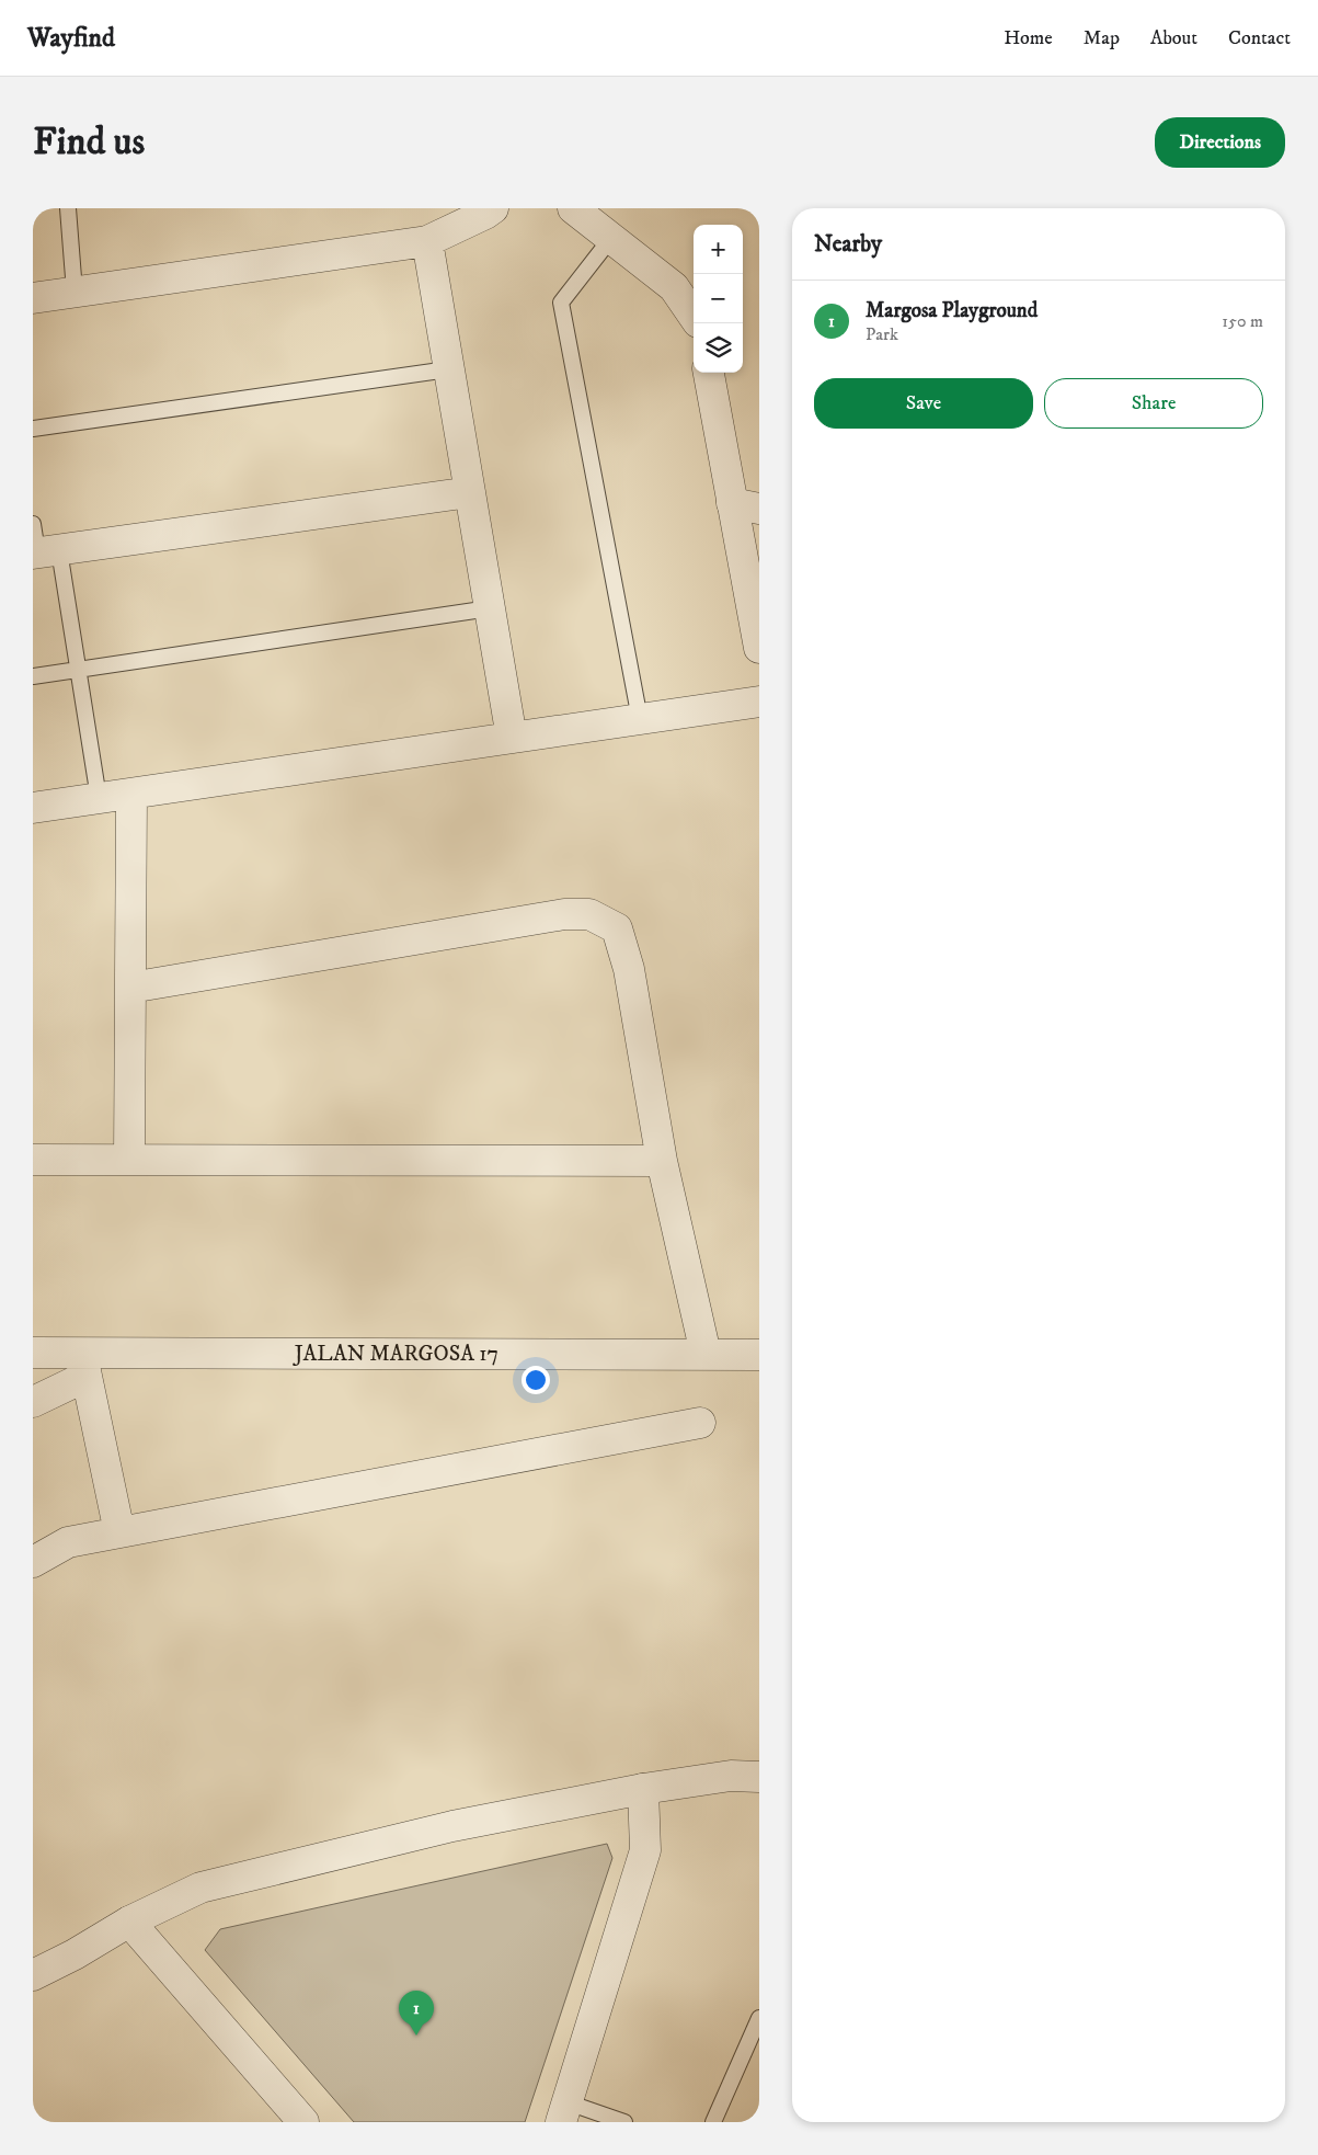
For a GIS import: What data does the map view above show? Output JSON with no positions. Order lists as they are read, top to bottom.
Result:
{
  "streets": {
    "street": ["JALAN MARGOSA 17"]
  },
  "page": {
    "header": "Wayfind",
    "nav": [
      "Home",
      "Map",
      "About",
      "Contact"
    ],
    "buttons": [
      "Directions",
      ["Save", "Share"]
    ],
    "title": "Find us",
    "heading": "Nearby",
    "map_buttons": ["+", "−"],
    "list": [
      {
        "mark": "1",
        "name": "Margosa Playground",
        "note": "Park",
        "value": "150 m"
      }
    ],
    "pins": "1"
  }
}
